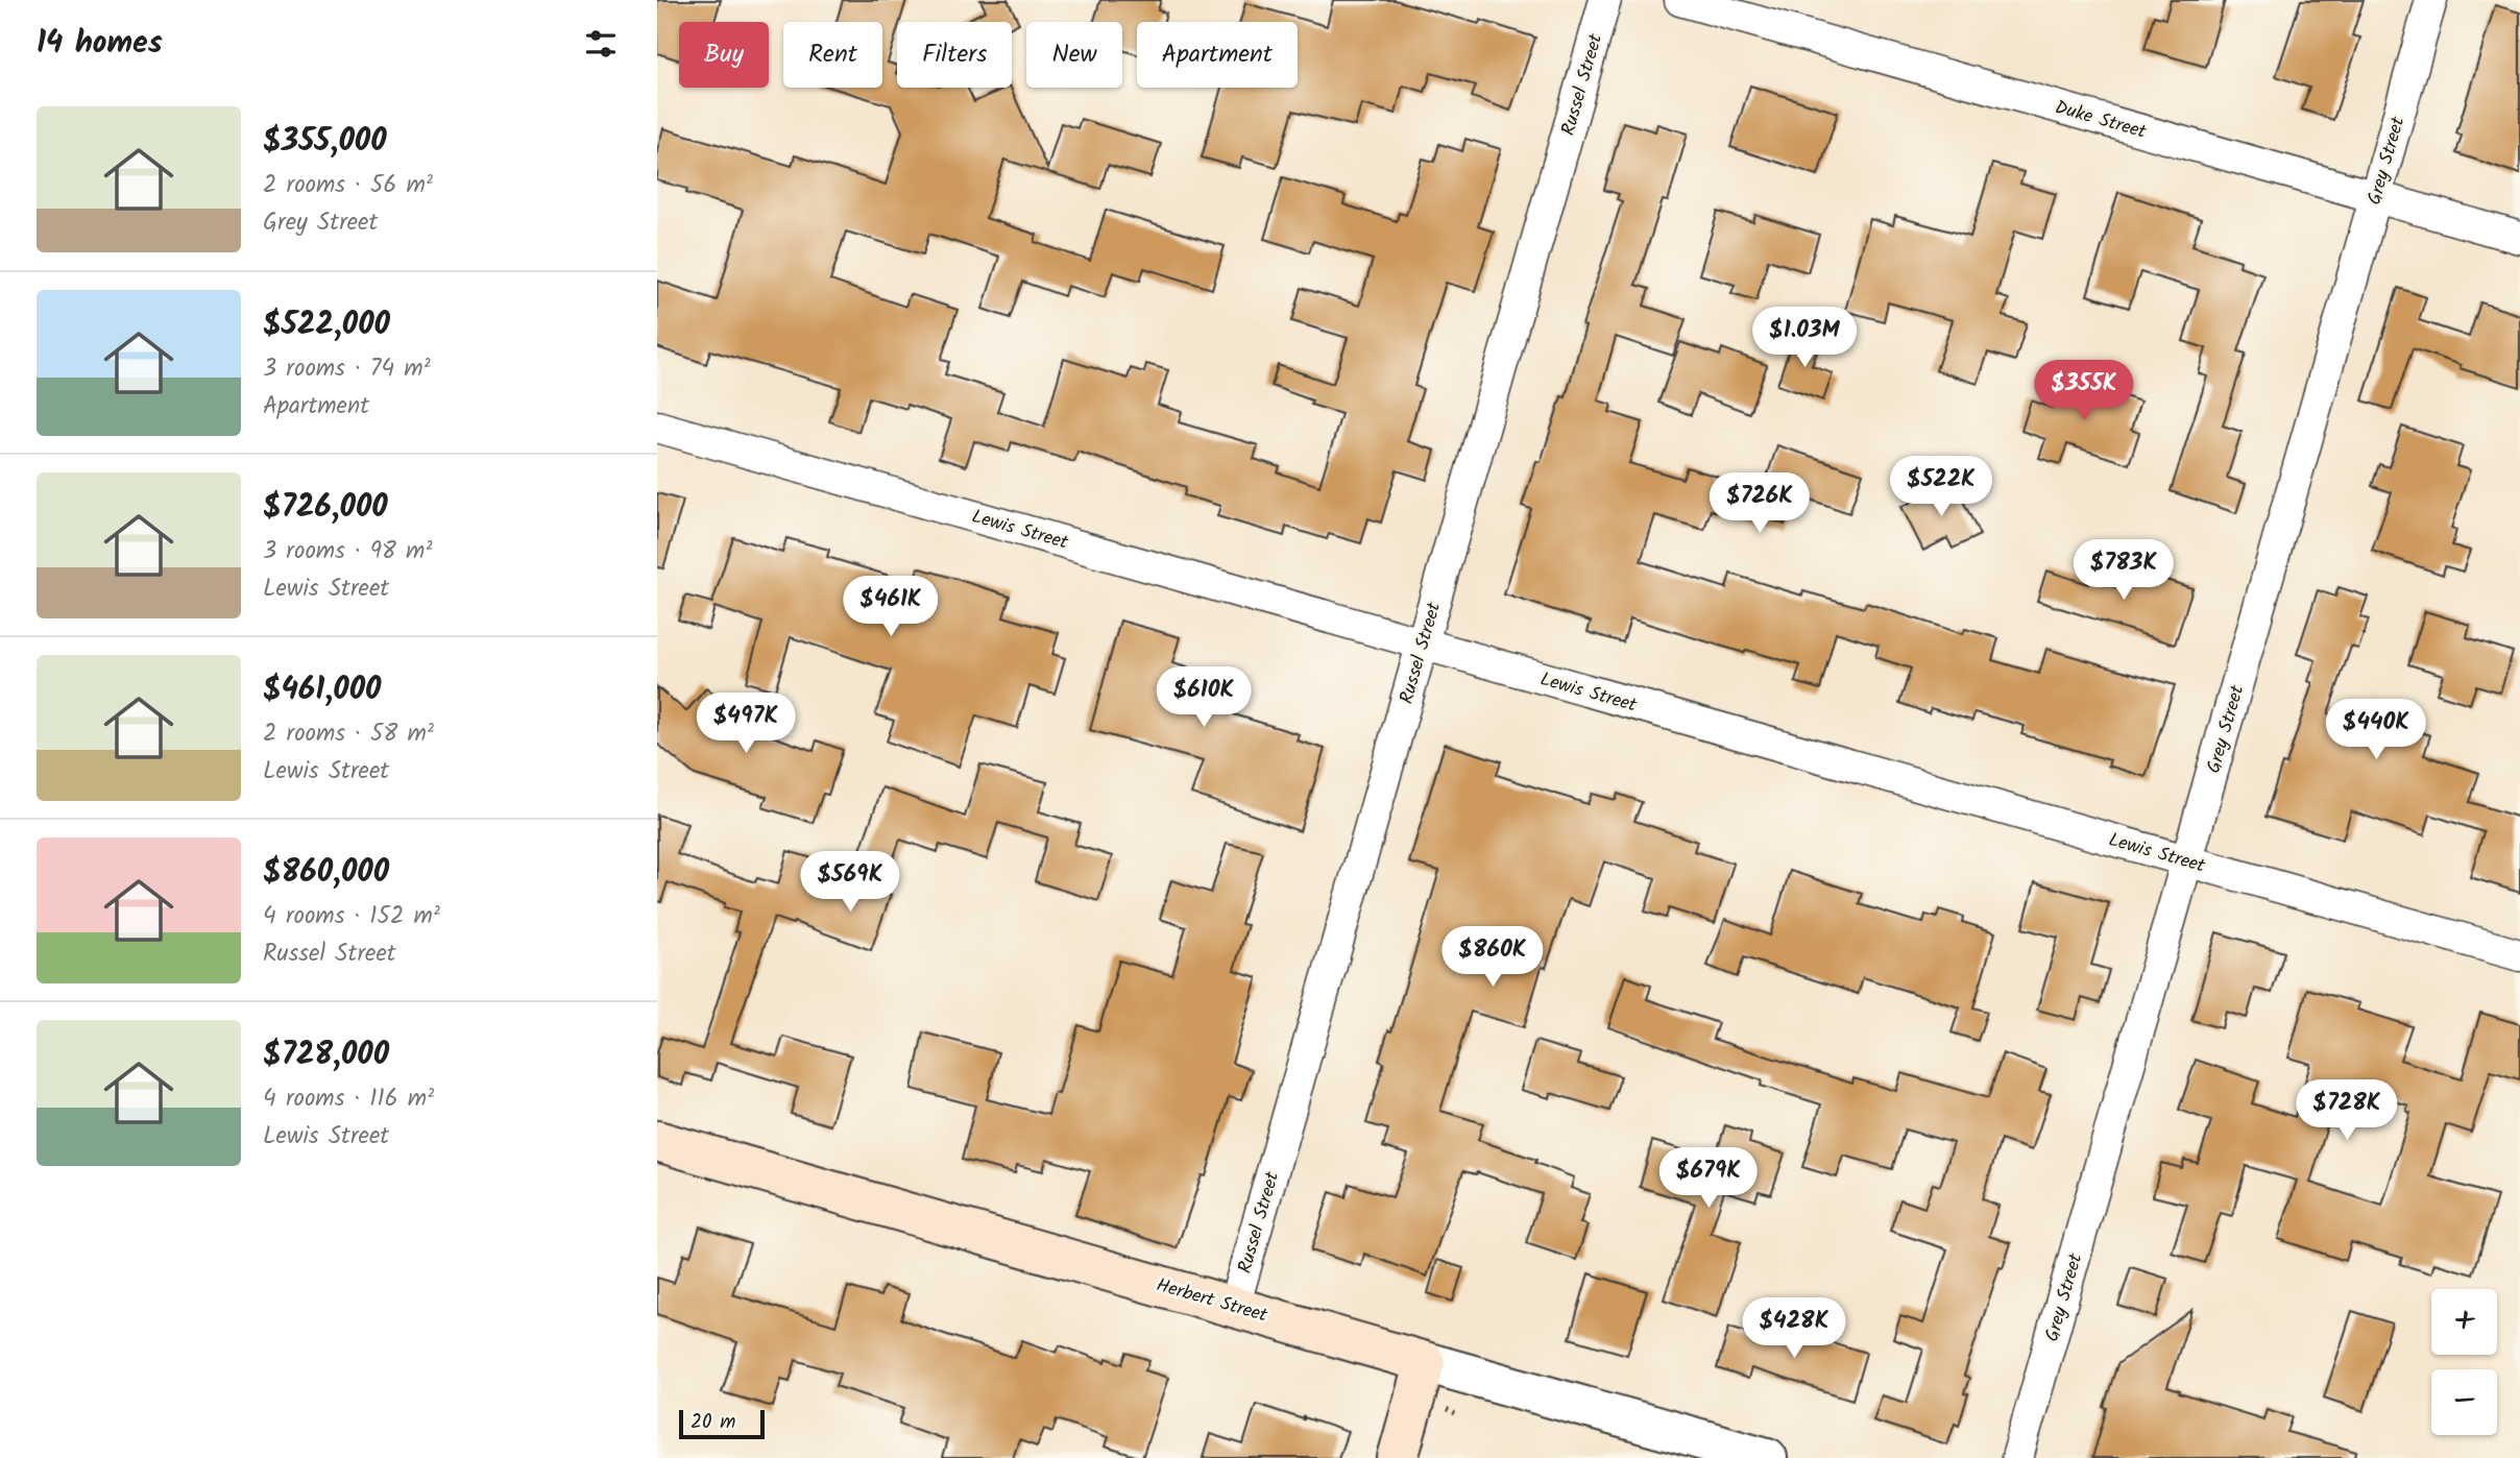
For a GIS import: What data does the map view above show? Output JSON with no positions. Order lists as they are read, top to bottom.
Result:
{
  "streets": {
    "main road": ["Herbert Street"],
    "street": [
      "Russel Street",
      "Duke Street",
      "Grey Street",
      "Lewis Street"
    ]
  },
  "crossings": [
    ["Russel Street", "Lewis Street"],
    ["Russel Street", "Herbert Street"],
    ["Duke Street", "Grey Street"],
    ["Grey Street", "Lewis Street"]
  ],
  "scale_bar": "20 m",
  "page": {
    "heading": "14 homes",
    "chip": [
      "Buy",
      "Rent",
      "Filters",
      "New",
      "Apartment"
    ],
    "list": [
      {
        "name": "$355,000",
        "note": "2 rooms · 56 m² · Grey Street"
      },
      {
        "name": "$522,000",
        "note": "3 rooms · 74 m² · Apartment"
      },
      {
        "name": "$726,000",
        "note": "3 rooms · 98 m² · Lewis Street"
      },
      {
        "name": "$461,000",
        "note": "2 rooms · 58 m² · Lewis Street"
      },
      {
        "name": "$860,000",
        "note": "4 rooms · 152 m² · Russel Street"
      },
      {
        "name": "$728,000",
        "note": "4 rooms · 116 m² · Lewis Street"
      }
    ],
    "price": [
      "$1.03M",
      "$355K",
      "$522K",
      "$726K",
      "$783K",
      "$461K",
      "$610K",
      "$497K",
      "$440K",
      "$569K",
      "$860K",
      "$728K",
      "$679K",
      "$428K"
    ],
    "map_buttons": ["+", "−"],
    "scale": "20 m"
  }
}
